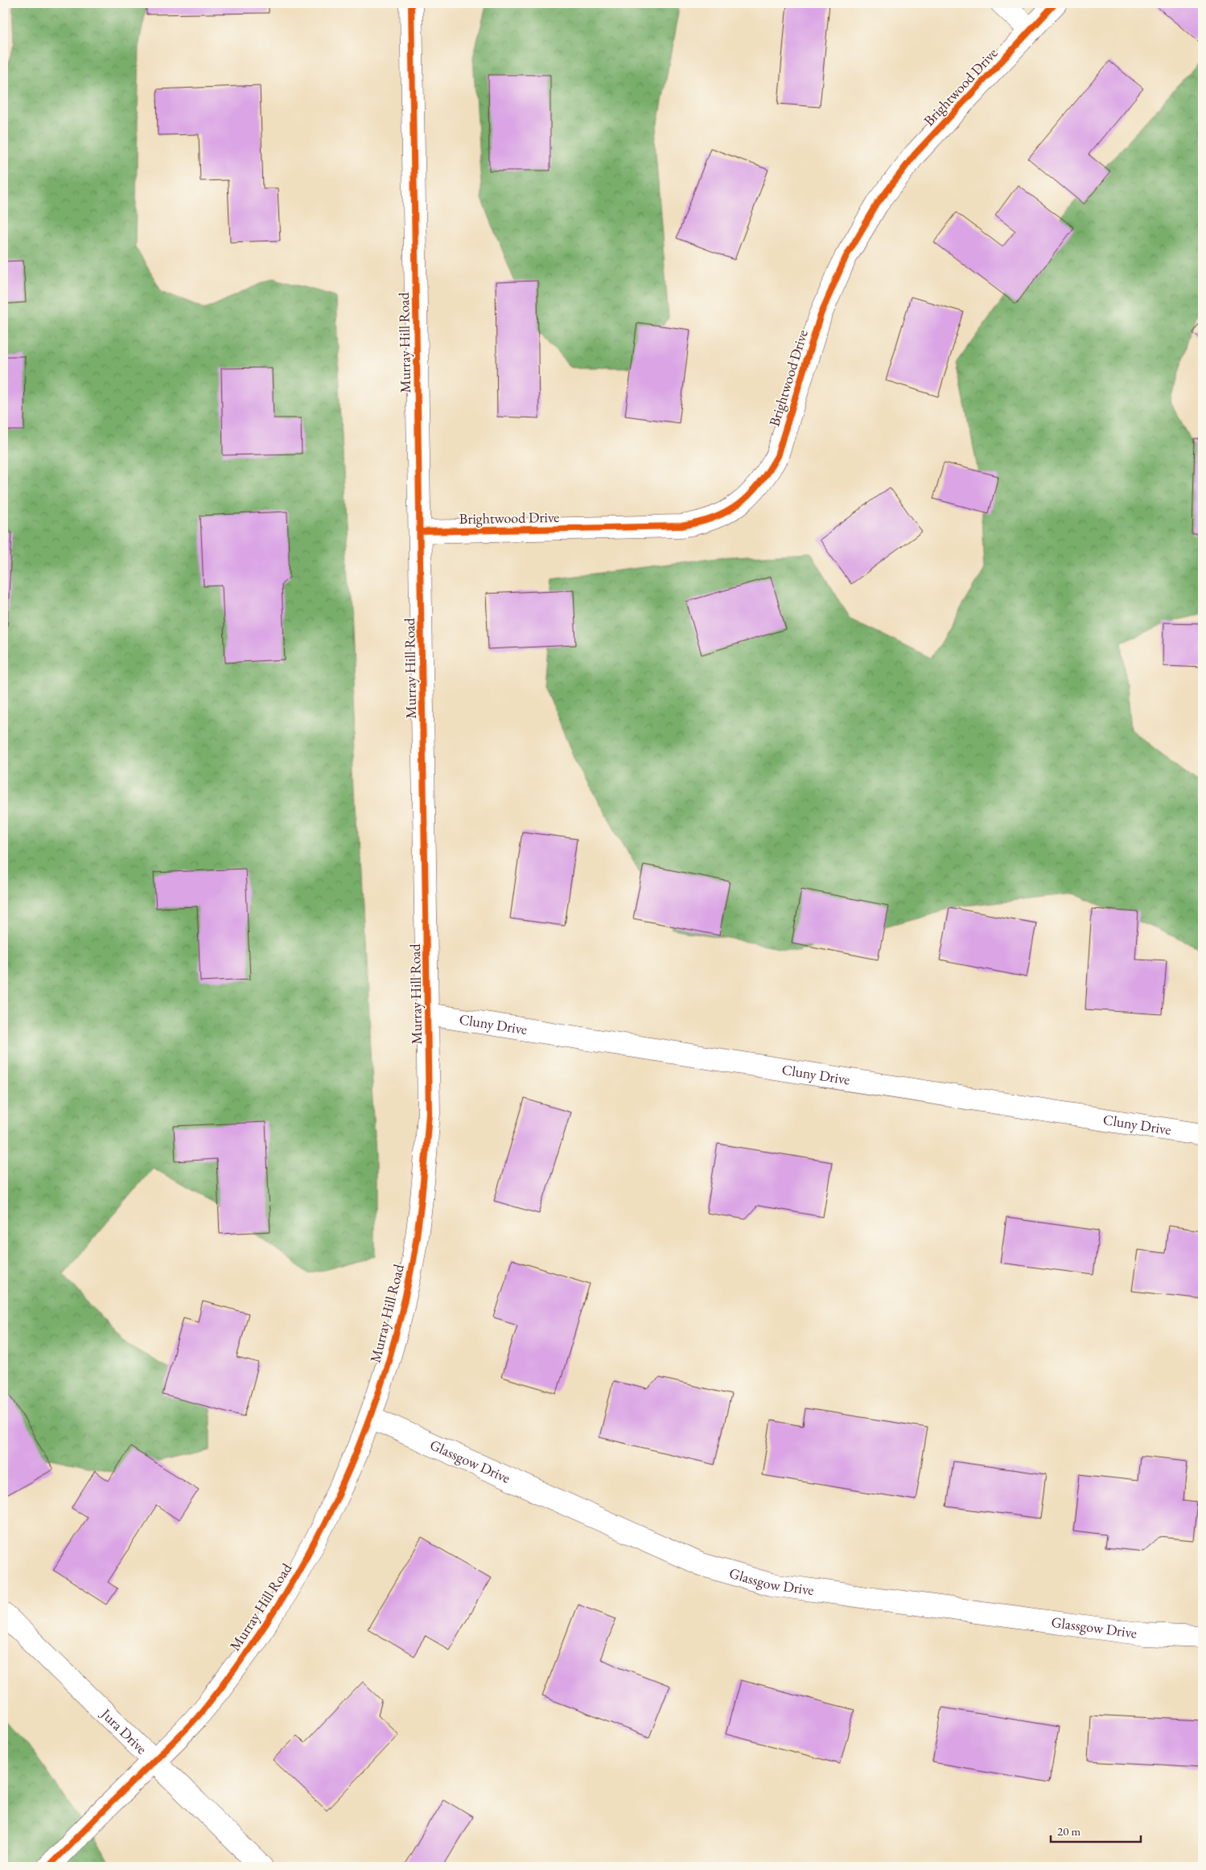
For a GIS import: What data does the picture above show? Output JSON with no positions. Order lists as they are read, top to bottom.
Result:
{
  "streets": {
    "street": [
      "Brightwood Drive",
      "Murray Hill Road",
      "Cluny Drive",
      "Glassgow Drive",
      "Jura Drive"
    ]
  },
  "crossings": [
    ["Brightwood Drive", "Murray Hill Road"],
    ["Murray Hill Road", "Cluny Drive"],
    ["Murray Hill Road", "Glassgow Drive"],
    ["Murray Hill Road", "Jura Drive"]
  ],
  "scale_bar": "20 m"
}
